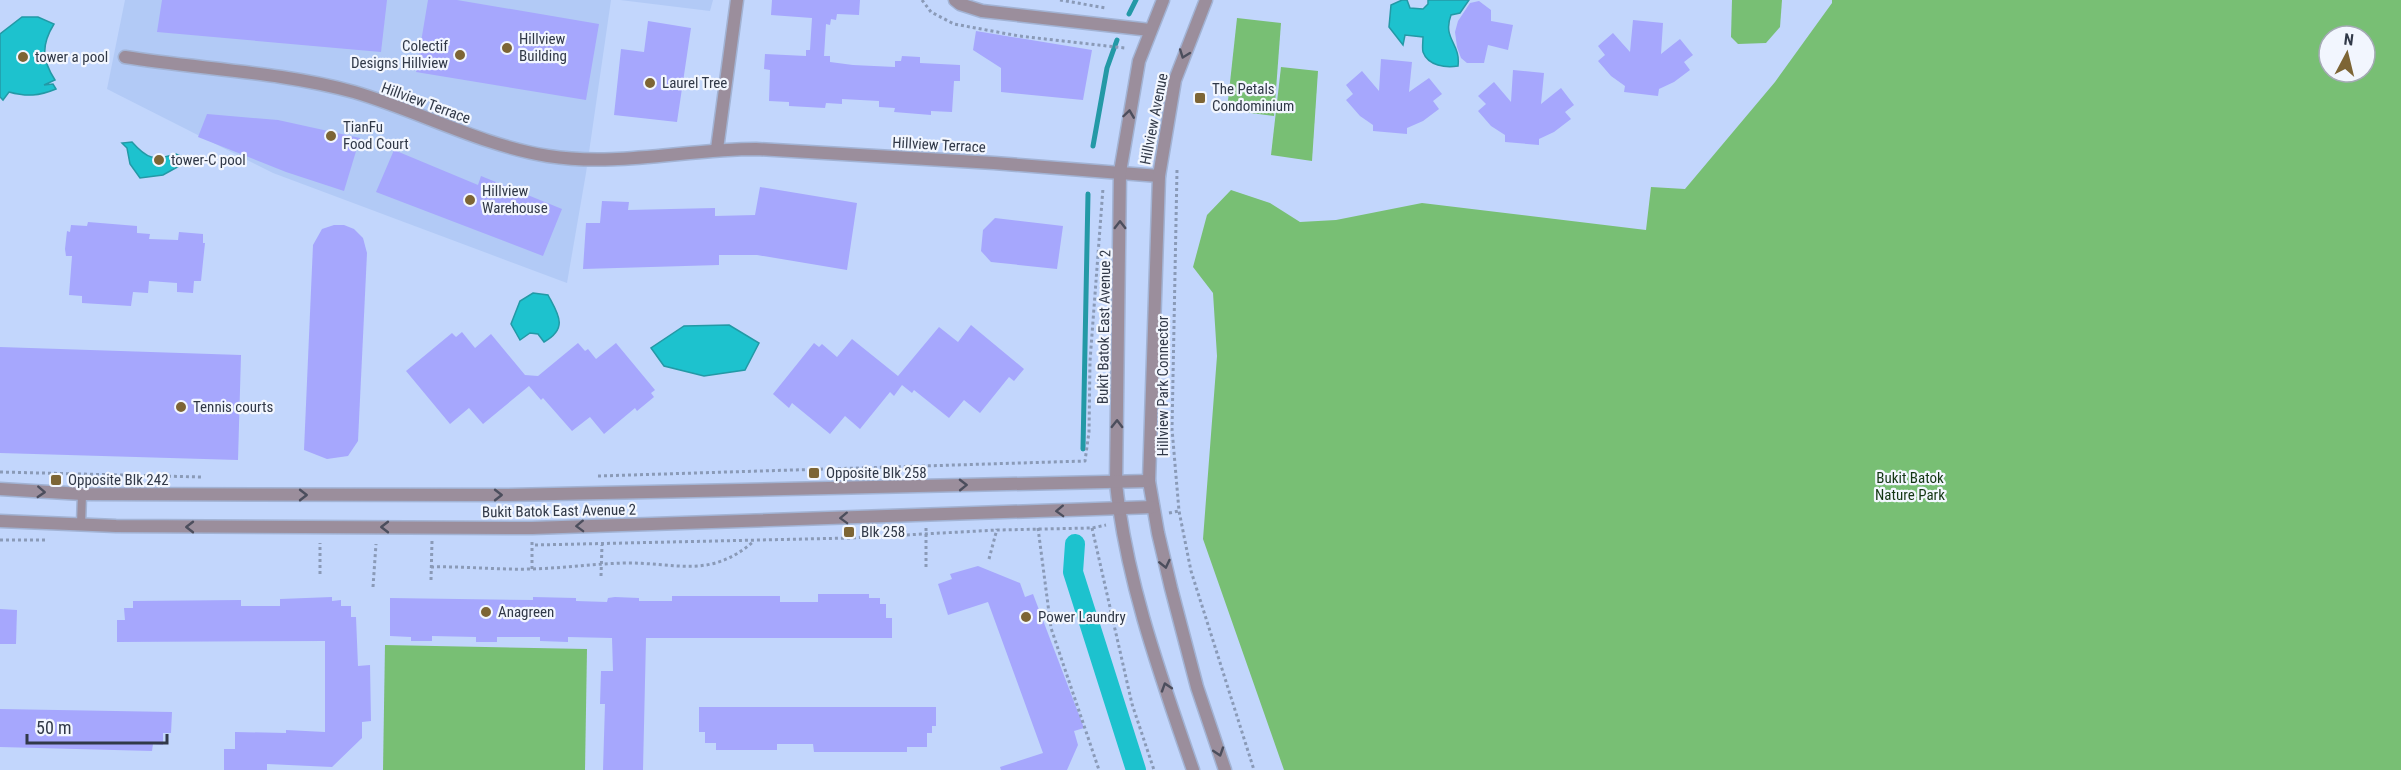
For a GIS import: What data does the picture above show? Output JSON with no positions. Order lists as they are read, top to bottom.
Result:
{
  "streets": {
    "street": ["Hillview Terrace", "Hillview Avenue", "Bukit Batok East Avenue 2"],
    "path": ["Hillview Park Connector"]
  },
  "crossings": [
    ["Hillview Terrace", "Hillview Avenue"],
    ["Hillview Terrace", "Bukit Batok East Avenue 2"],
    ["Hillview Avenue", "Bukit Batok East Avenue 2"]
  ],
  "parks": ["Bukit Batok Nature Park"],
  "places": {
    "other": [
      "Hillview Building",
      "Colectif Designs Hillview",
      "tower a pool",
      "Laurel Tree",
      "TianFu Food Court",
      "tower-C pool",
      "Hillview Warehouse",
      "Tennis courts",
      "Anagreen",
      "Power Laundry"
    ],
    "transit": [
      "The Petals Condominium",
      "Opposite Blk 258",
      "Opposite Blk 242",
      "Blk 258"
    ]
  },
  "scale_bar": "50 m",
  "north": "top"
}
